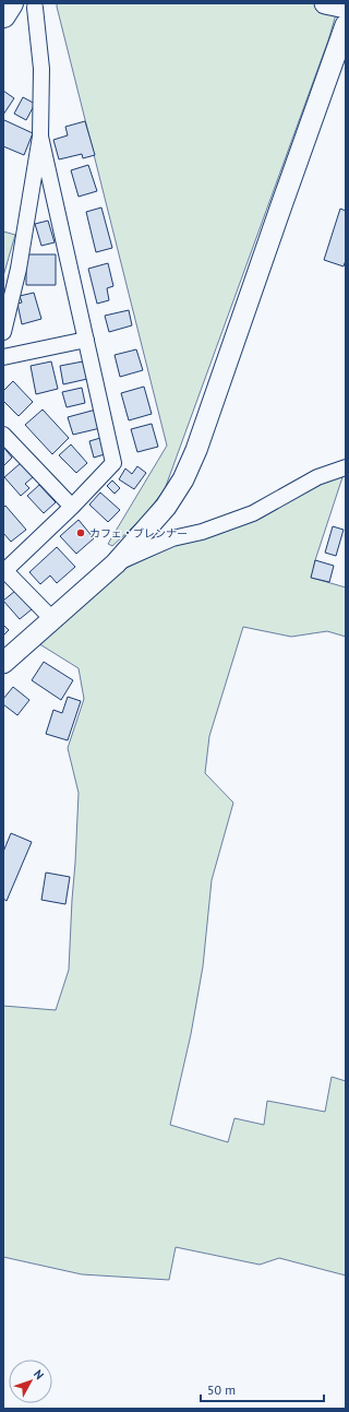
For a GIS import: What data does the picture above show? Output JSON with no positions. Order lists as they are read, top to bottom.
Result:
{
  "places": ["カフェ・ブレンナー"],
  "scale_bar": "50 m",
  "north": "top right"
}
